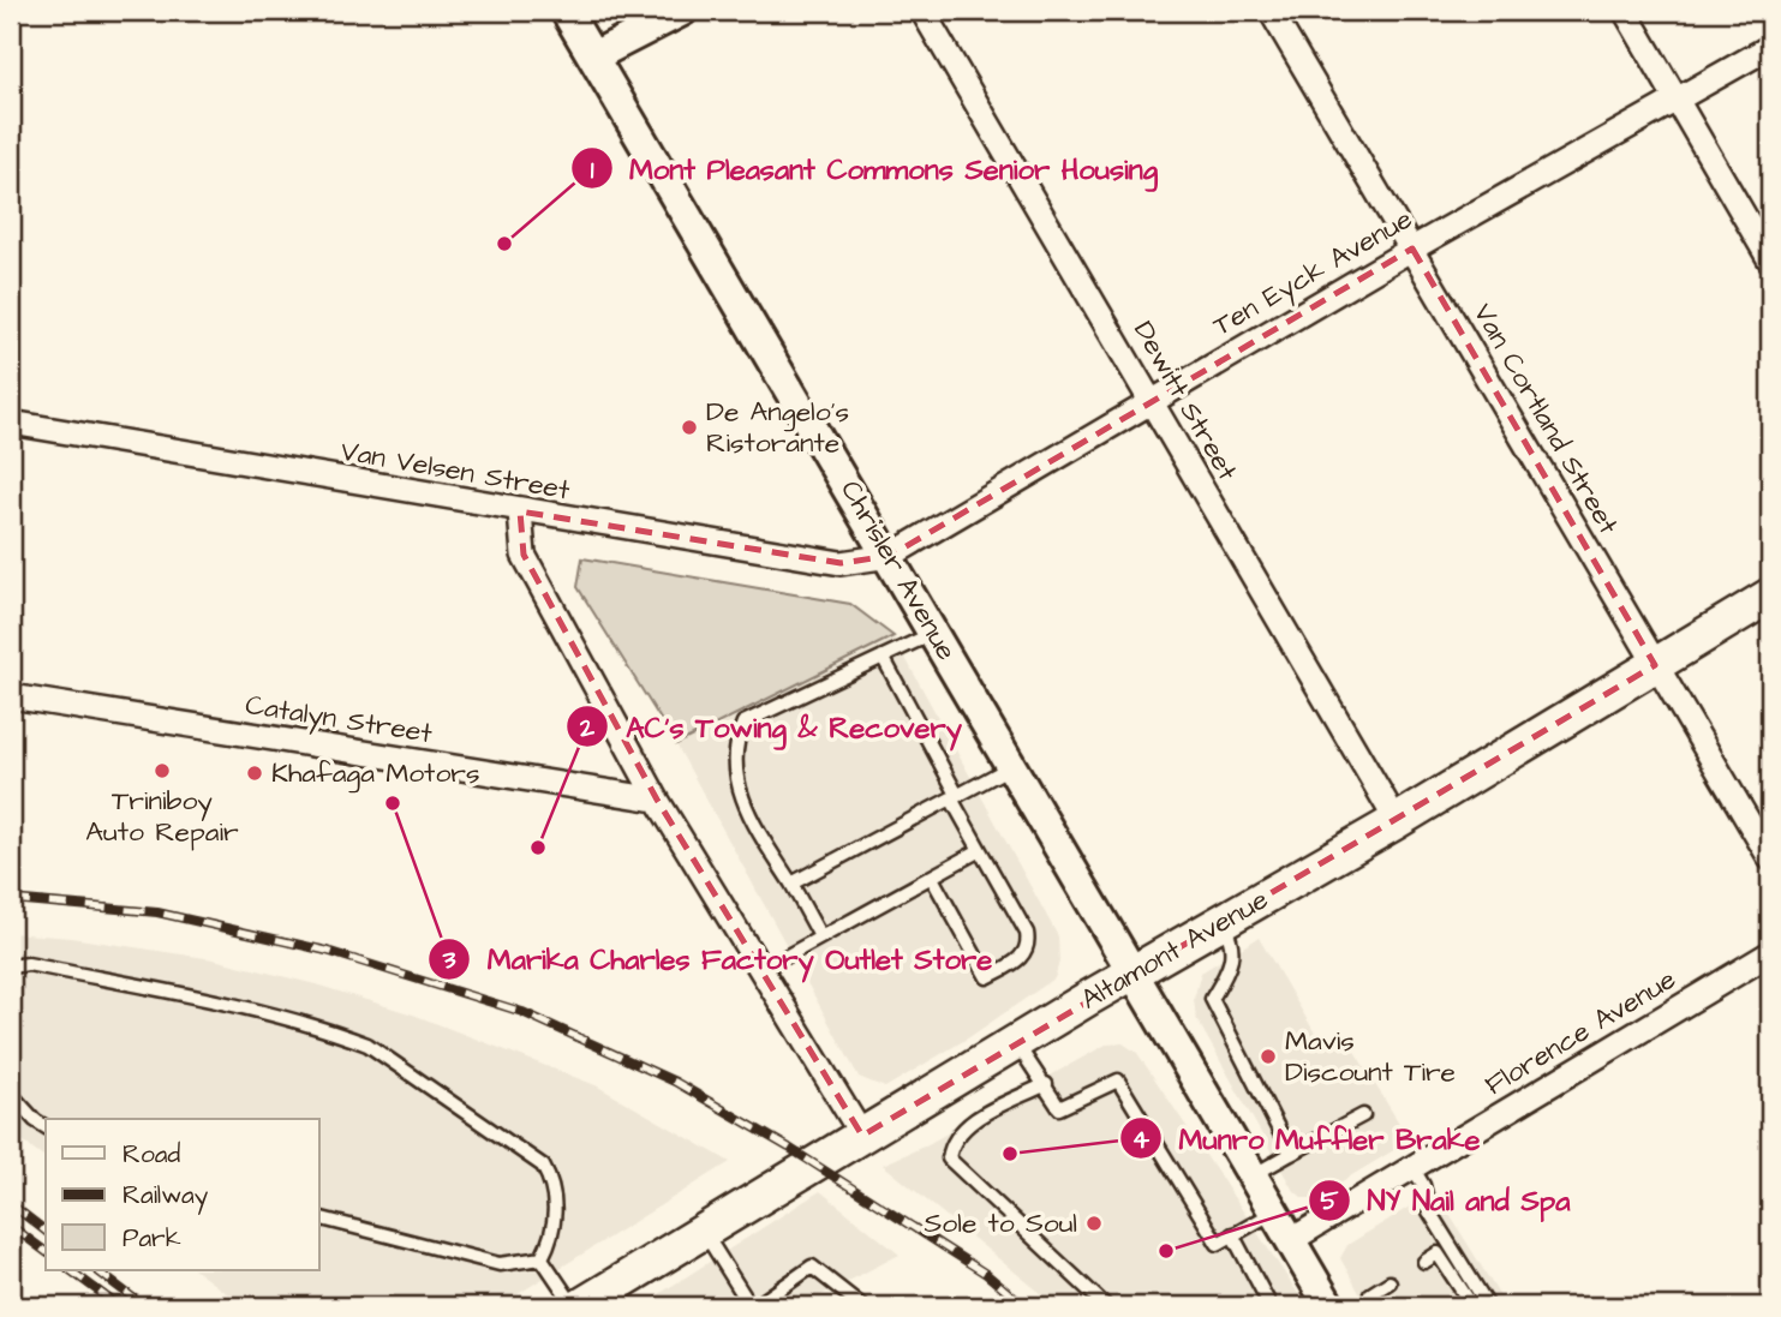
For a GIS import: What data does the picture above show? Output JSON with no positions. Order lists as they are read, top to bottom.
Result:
{
  "streets": {
    "main road": ["Altamont Avenue"],
    "street": [
      "Ten Eyck Avenue",
      "Dewitt Street",
      "Van Cortland Street",
      "Van Velsen Street",
      "Chrisler Avenue",
      "Catalyn Street",
      "Florence Avenue"
    ]
  },
  "crossings": [
    ["Ten Eyck Avenue", "Dewitt Street"],
    ["Ten Eyck Avenue", "Van Cortland Street"],
    ["Ten Eyck Avenue", "Van Velsen Street"],
    ["Ten Eyck Avenue", "Chrisler Avenue"],
    ["Dewitt Street", "Altamont Avenue"],
    ["Van Cortland Street", "Altamont Avenue"],
    ["Van Velsen Street", "Chrisler Avenue"],
    ["Chrisler Avenue", "Altamont Avenue"],
    ["Chrisler Avenue", "Florence Avenue"]
  ],
  "places": [
    "Mont Pleasant Commons Senior Housing",
    "De Angelo's Ristorante",
    "Triniboy Auto Repair",
    "Khafaga Motors",
    "Marika Charles Factory Outlet Store",
    "AC's Towing & Recovery",
    "Mavis Discount Tire",
    "Munro Muffler Brake",
    "Sole to Soul",
    "NY Nail and Spa"
  ],
  "legend": ["Road", "Railway", "Park"]
}
